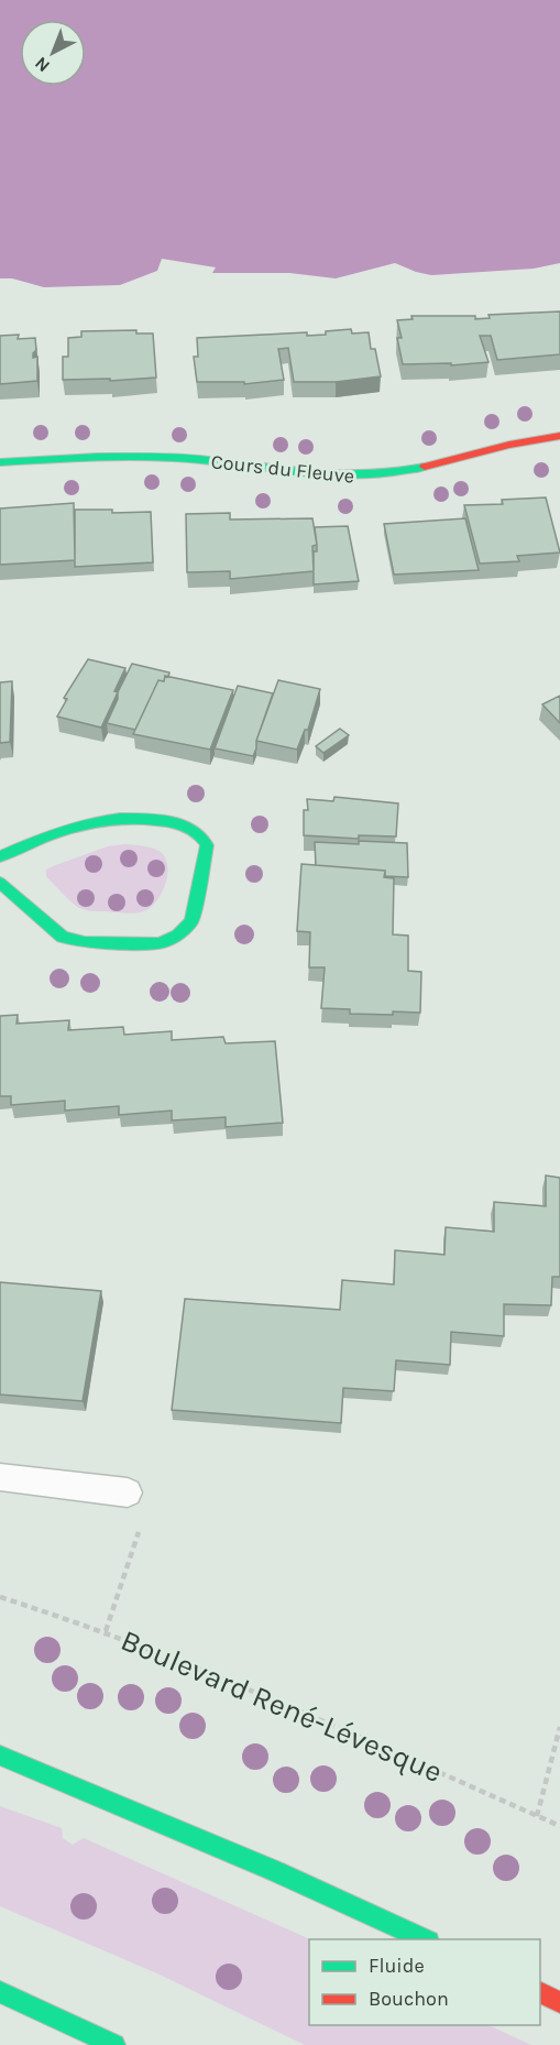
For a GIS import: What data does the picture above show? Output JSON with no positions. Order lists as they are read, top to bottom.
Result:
{
  "streets": {
    "street": ["Cours du Fleuve"],
    "path": ["Boulevard René-Lévesque"]
  },
  "legend": ["Fluide", "Bouchon"],
  "north": "bottom left"
}
